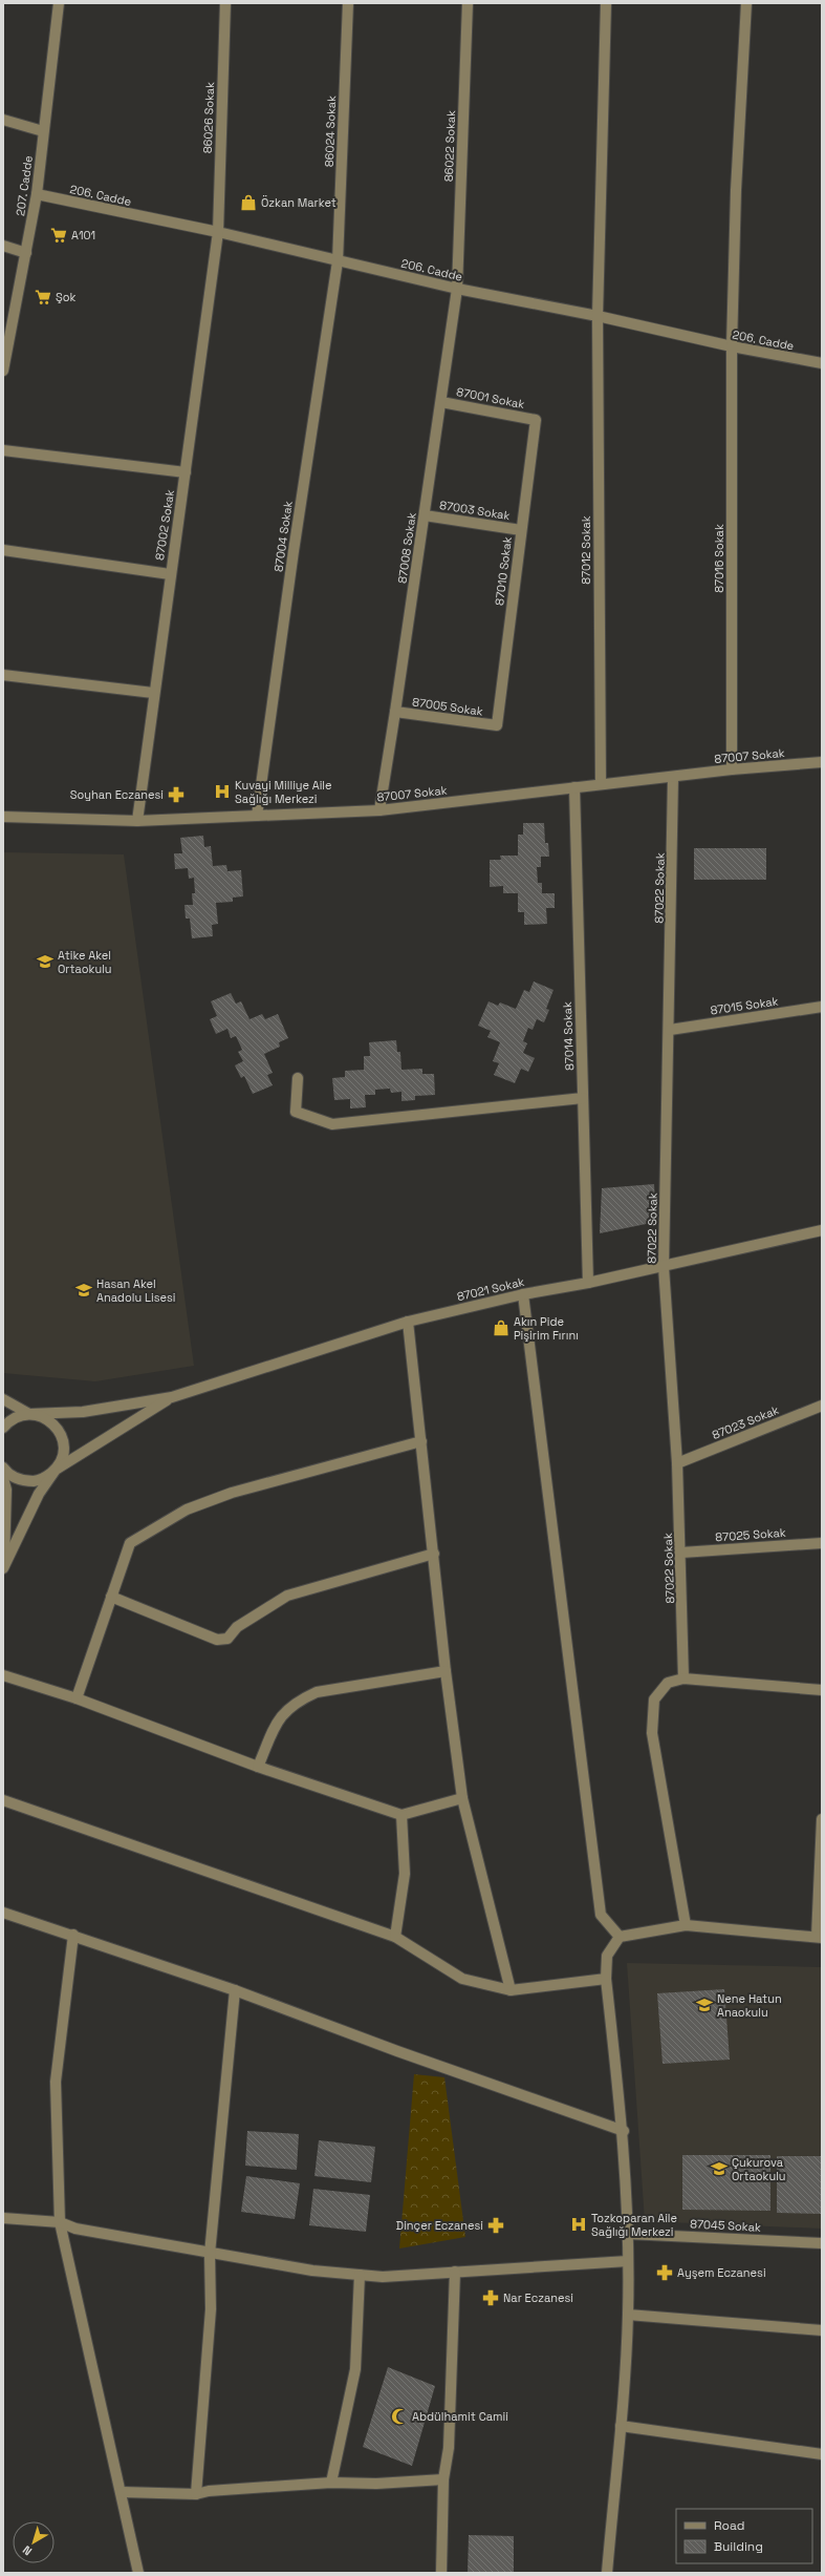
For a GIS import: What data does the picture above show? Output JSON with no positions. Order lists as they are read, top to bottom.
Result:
{
  "streets": {
    "street": [
      "86026 Sokak",
      "86024 Sokak",
      "86022 Sokak",
      "207. Cadde",
      "206. Cadde",
      "87001 Sokak",
      "87003 Sokak",
      "87002 Sokak",
      "87004 Sokak",
      "87008 Sokak",
      "87012 Sokak",
      "87016 Sokak",
      "87010 Sokak",
      "87005 Sokak",
      "87007 Sokak",
      "87022 Sokak",
      "87015 Sokak",
      "87014 Sokak",
      "87021 Sokak",
      "87023 Sokak",
      "87025 Sokak",
      "87045 Sokak"
    ]
  },
  "crossings": [
    ["86026 Sokak", "206. Cadde"],
    ["86026 Sokak", "87002 Sokak"],
    ["86024 Sokak", "206. Cadde"],
    ["86024 Sokak", "87004 Sokak"],
    ["86022 Sokak", "206. Cadde"],
    ["86022 Sokak", "87008 Sokak"],
    ["207. Cadde", "206. Cadde"],
    ["206. Cadde", "87002 Sokak"],
    ["206. Cadde", "87004 Sokak"],
    ["206. Cadde", "87008 Sokak"],
    ["206. Cadde", "87012 Sokak"],
    ["206. Cadde", "87016 Sokak"],
    ["87001 Sokak", "87008 Sokak"],
    ["87001 Sokak", "87010 Sokak"],
    ["87003 Sokak", "87008 Sokak"],
    ["87003 Sokak", "87010 Sokak"],
    ["87002 Sokak", "87007 Sokak"],
    ["87004 Sokak", "87007 Sokak"],
    ["87008 Sokak", "87005 Sokak"],
    ["87008 Sokak", "87007 Sokak"],
    ["87012 Sokak", "87007 Sokak"],
    ["87016 Sokak", "87007 Sokak"],
    ["87010 Sokak", "87005 Sokak"],
    ["87007 Sokak", "87022 Sokak"],
    ["87007 Sokak", "87014 Sokak"],
    ["87022 Sokak", "87015 Sokak"],
    ["87022 Sokak", "87021 Sokak"],
    ["87022 Sokak", "87023 Sokak"],
    ["87022 Sokak", "87025 Sokak"],
    ["87014 Sokak", "87021 Sokak"]
  ],
  "places": {
    "shop": ["Özkan Market", "Akın Pide Pişirim Fırını"],
    "supermarket": ["A101", "Şok"],
    "hospital": ["Kuvayi Milliye Aile Sağlığı Merkezi", "Tozkoparan Aile Sağlığı Merkezi"],
    "pharmacy": [
      "Soyhan Eczanesi",
      "Dinçer Eczanesi",
      "Ayşem Eczanesi",
      "Nar Eczanesi"
    ],
    "school or university": [
      "Atike Akel Ortaokulu",
      "Hasan Akel Anadolu Lisesi",
      "Nene Hatun Anaokulu",
      "Çukurova Ortaokulu"
    ],
    "mosque": ["Abdülhamit Camii"]
  },
  "legend": ["Road", "Building"],
  "north": "bottom left"
}
